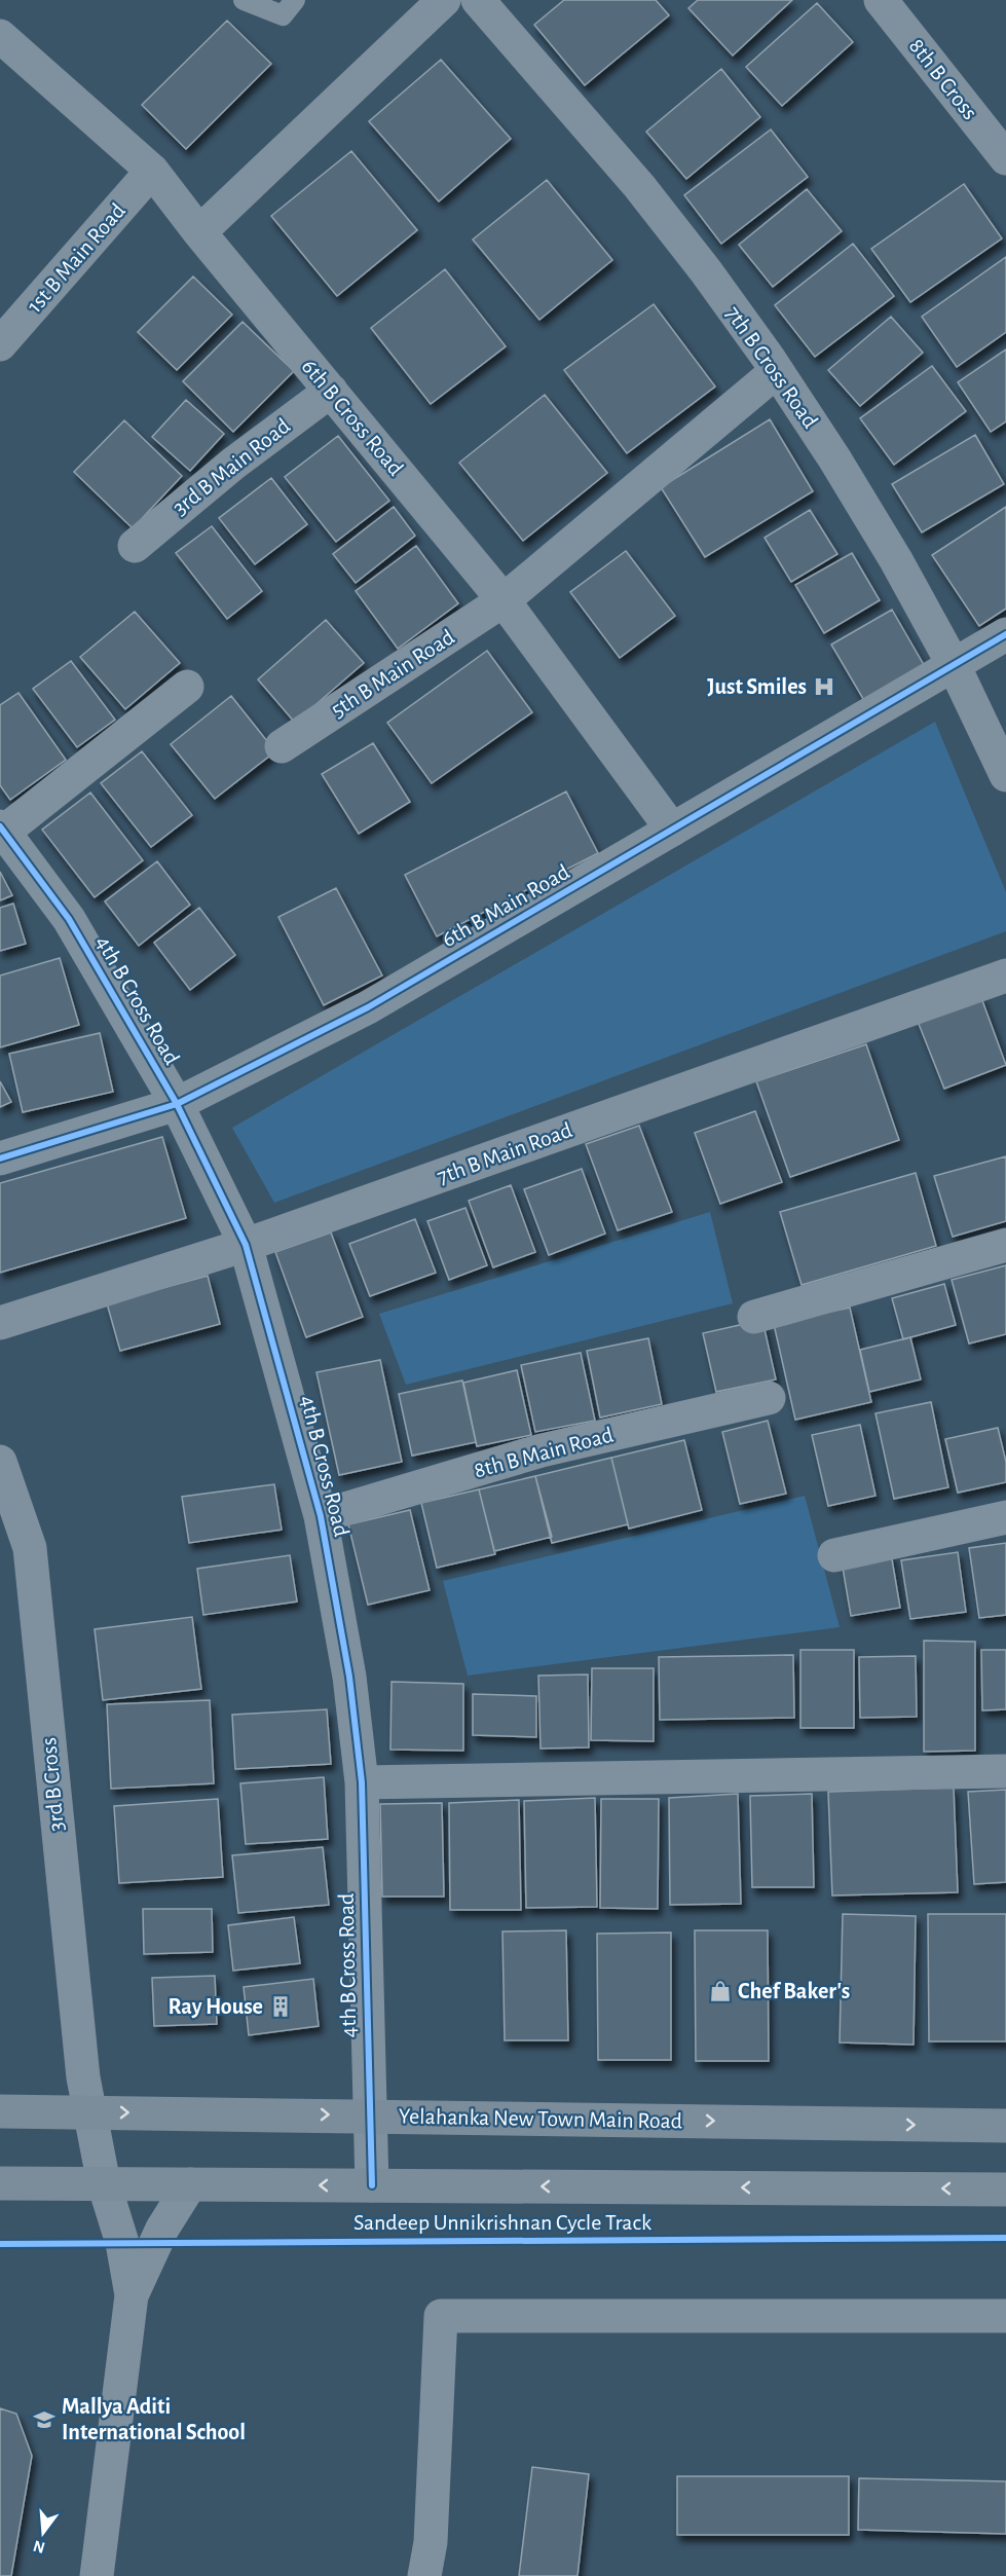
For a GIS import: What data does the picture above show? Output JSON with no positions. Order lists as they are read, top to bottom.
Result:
{
  "streets": {
    "main road": ["Yelahanka New Town Main Road"],
    "street": [
      "8th B Cross",
      "1st B Main Road",
      "7th B Cross Road",
      "6th B Cross Road",
      "3rd B Main Road",
      "5th B Main Road",
      "6th B Main Road",
      "4th B Cross Road",
      "7th B Main Road",
      "8th B Main Road",
      "3rd B Cross"
    ],
    "cycle path": ["Sandeep Unnikrishnan Cycle Track"]
  },
  "crossings": [
    ["1st B Main Road", "6th B Cross Road"],
    ["7th B Cross Road", "5th B Main Road"],
    ["7th B Cross Road", "6th B Main Road"],
    ["6th B Cross Road", "3rd B Main Road"],
    ["6th B Cross Road", "5th B Main Road"],
    ["6th B Cross Road", "6th B Main Road"],
    ["6th B Main Road", "4th B Cross Road"],
    ["4th B Cross Road", "7th B Main Road"],
    ["4th B Cross Road", "8th B Main Road"],
    ["4th B Cross Road", "Yelahanka New Town Main Road"],
    ["3rd B Cross", "Yelahanka New Town Main Road"]
  ],
  "places": {
    "hospital": ["Just Smiles"],
    "shop": ["Chef Baker's"],
    "building": ["Ray House"],
    "school or university": ["Mallya Aditi International School"]
  },
  "north": "bottom"
}
